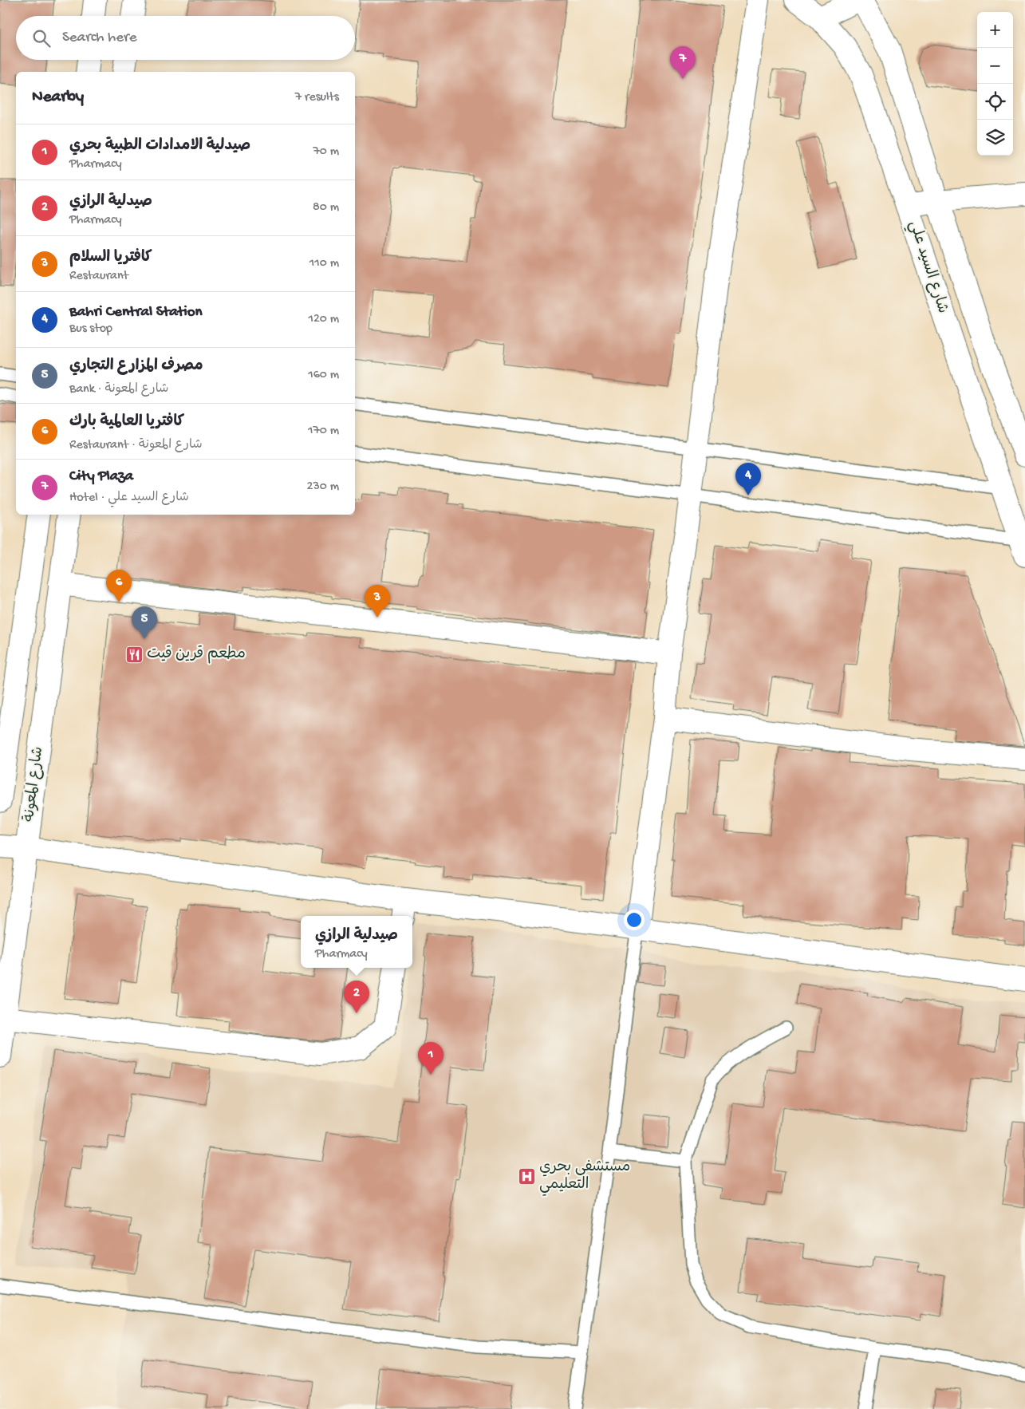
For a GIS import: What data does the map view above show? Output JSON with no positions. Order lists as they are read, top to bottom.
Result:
{
  "streets": {
    "main road": ["شارع السيد علي", "شارع المعونة"]
  },
  "places": {
    "restaurant": ["مطعم قرين قيت"],
    "hospital": ["مستشفى بحري التعليمي"]
  },
  "page": {
    "map_buttons": ["+", "−"],
    "search": "Search here",
    "pins": [
      "7",
      "4",
      "6",
      "3",
      "5",
      "2",
      "1"
    ],
    "heading": ["Nearby", "7 results"],
    "list": [
      {
        "mark": "1",
        "name": "صيدلية الامدادات الطبية بحري",
        "note": "Pharmacy",
        "value": "70 m"
      },
      {
        "mark": "2",
        "name": "صيدلية الرازي",
        "note": "Pharmacy",
        "value": "80 m"
      },
      {
        "mark": "3",
        "name": "كافتريا السلام",
        "note": "Restaurant",
        "value": "110 m"
      },
      {
        "mark": "4",
        "name": "Bahri Central Station",
        "note": "Bus stop",
        "value": "120 m"
      },
      {
        "mark": "5",
        "name": "مصرف المزارع التجاري",
        "note": "Bank · شارع المعونة",
        "value": "160 m"
      },
      {
        "mark": "6",
        "name": "كافتريا العالمية بارك",
        "note": "Restaurant · شارع المعونة",
        "value": "170 m"
      },
      {
        "mark": "7",
        "name": "City Plaza",
        "note": "Hotel · شارع السيد علي",
        "value": "230 m"
      }
    ],
    "popup": ["صيدلية الرازي", "Pharmacy"]
  }
}
